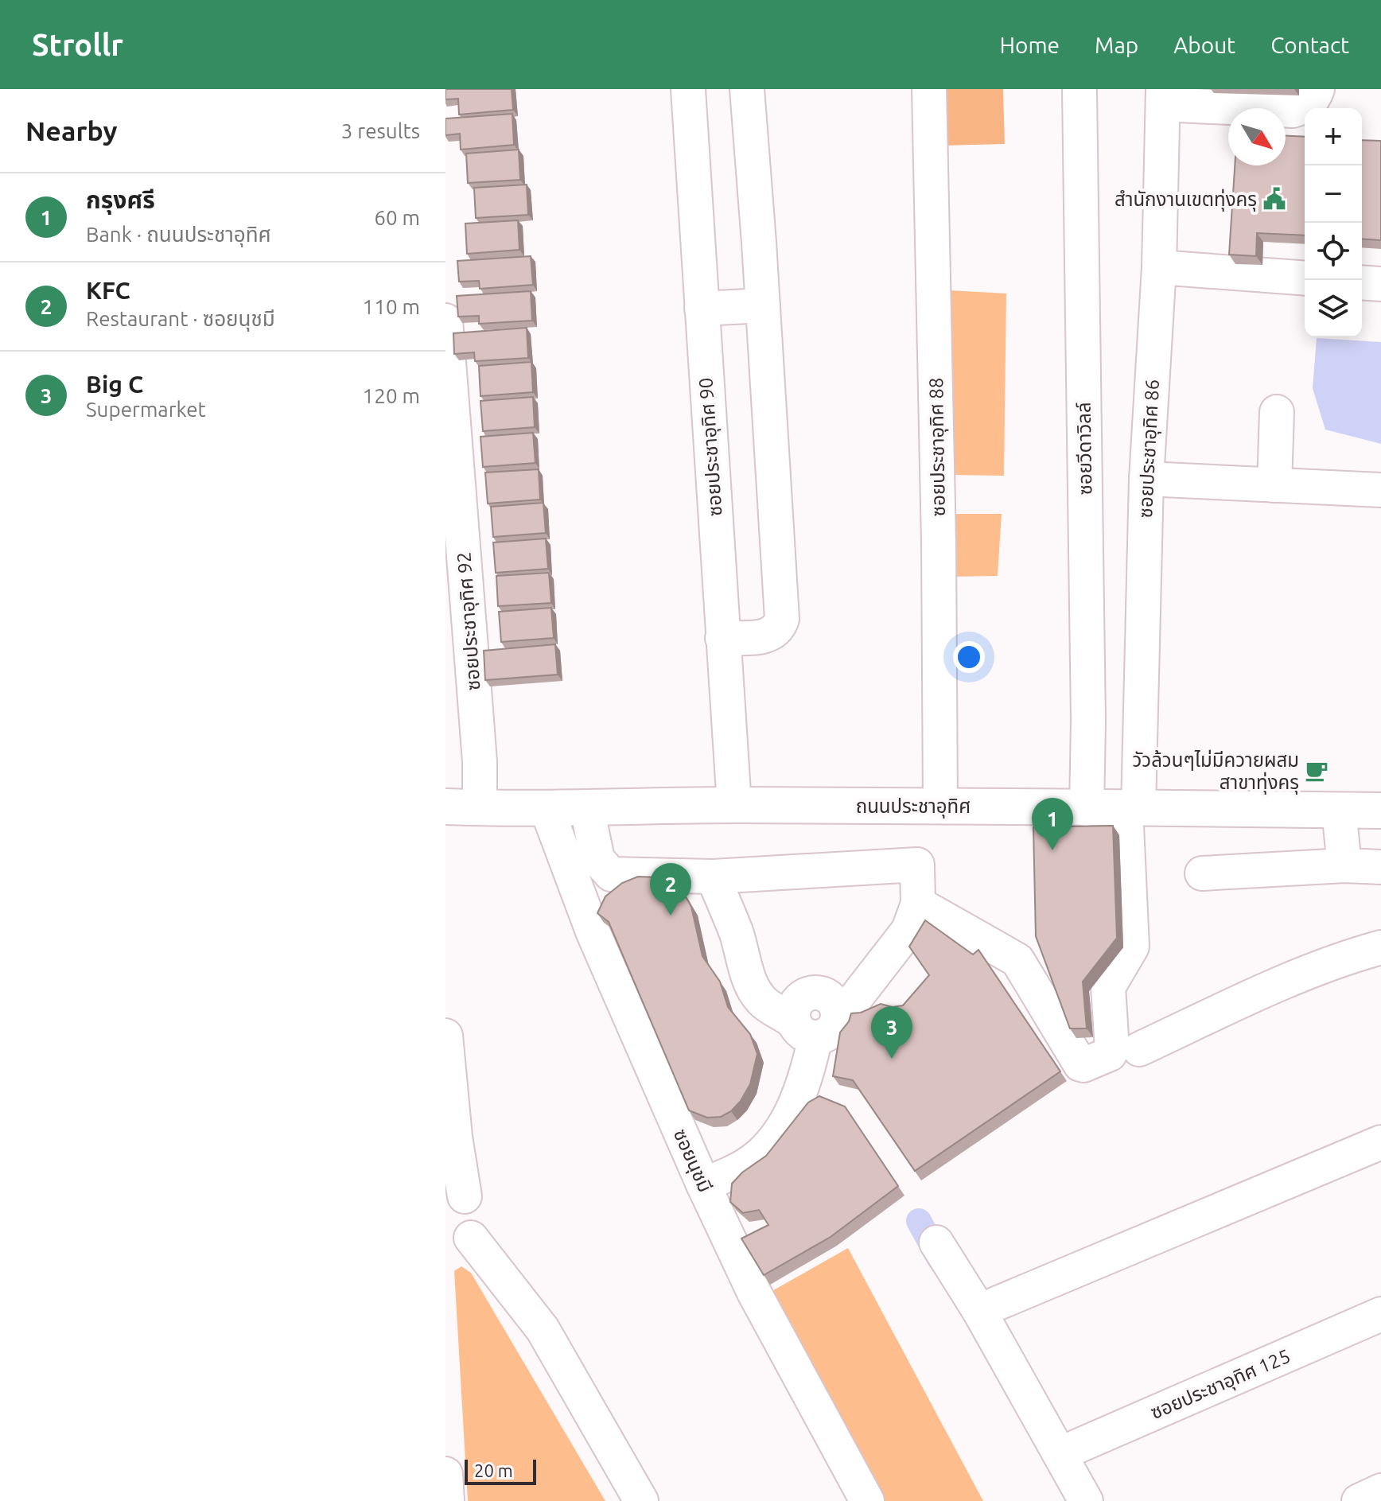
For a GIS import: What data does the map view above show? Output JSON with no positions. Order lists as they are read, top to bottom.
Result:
{
  "streets": {
    "main road": ["ถนนประชาอุทิศ"],
    "street": [
      "ซอยประชาอุทิศ 90",
      "ซอยประชาอุทิศ 88",
      "ซอยวีดาวิลล์",
      "ซอยประชาอุทิศ 86",
      "ซอยประชาอุทิศ 92",
      "ซอยนุชมี",
      "ซอยประชาอุทิศ 125"
    ]
  },
  "crossings": [
    ["ซอยประชาอุทิศ 90", "ถนนประชาอุทิศ"],
    ["ซอยประชาอุทิศ 88", "ถนนประชาอุทิศ"],
    ["ซอยวีดาวิลล์", "ถนนประชาอุทิศ"],
    ["ซอยประชาอุทิศ 86", "ถนนประชาอุทิศ"],
    ["ซอยประชาอุทิศ 92", "ถนนประชาอุทิศ"],
    ["ถนนประชาอุทิศ", "ซอยนุชมี"]
  ],
  "places": {
    "public building": ["สำนักงานเขตทุ่งครุ"],
    "cafe": ["วัวล้วนๆไม่มีควายผสม สาขาทุ่งครุ"]
  },
  "scale_bar": "20 m",
  "north": "bottom right",
  "page": {
    "header": "Strollr",
    "nav": [
      "Home",
      "Map",
      "About",
      "Contact"
    ],
    "heading": ["Nearby", "3 results"],
    "map_buttons": ["+", "−"],
    "list": [
      {
        "mark": "1",
        "name": "กรุงศรี",
        "note": "Bank · ถนนประชาอุทิศ",
        "value": "60 m"
      },
      {
        "mark": "2",
        "name": "KFC",
        "note": "Restaurant · ซอยนุชมี",
        "value": "110 m"
      },
      {
        "mark": "3",
        "name": "Big C",
        "note": "Supermarket",
        "value": "120 m"
      }
    ],
    "pins": ["1", "2", "3"],
    "scale": "20 m"
  }
}
